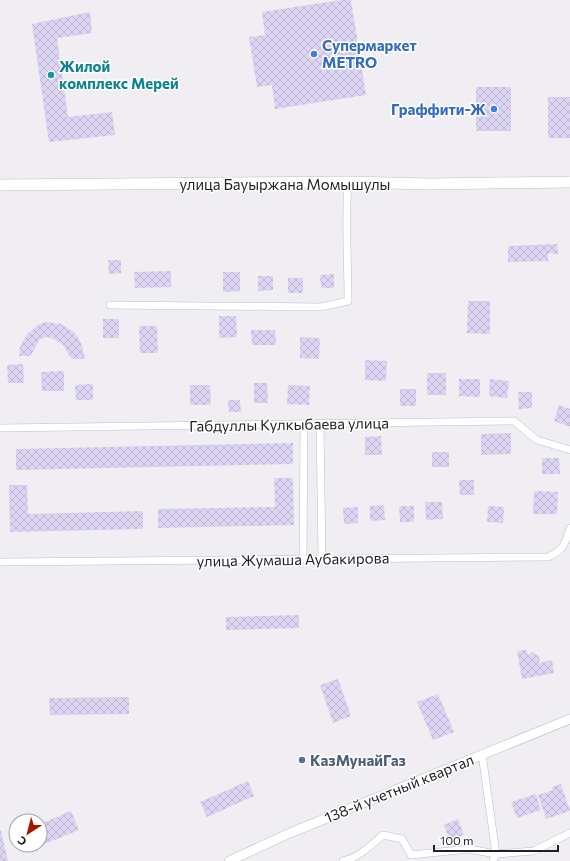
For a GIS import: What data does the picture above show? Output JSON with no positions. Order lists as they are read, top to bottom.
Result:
{
  "streets": {
    "main road": ["улица Бауыржана Момышулы", "138-й учетный квартал"],
    "street": ["Габдуллы Кулкыбаева улица", "улица Жумаша Аубакирова"]
  },
  "places": [
    "Супермаркет METRO",
    "Жилой комплекс Мерей",
    "Граффити-Ж",
    "КазМунайГаз"
  ],
  "scale_bar": "100 m",
  "north": "bottom left"
}
